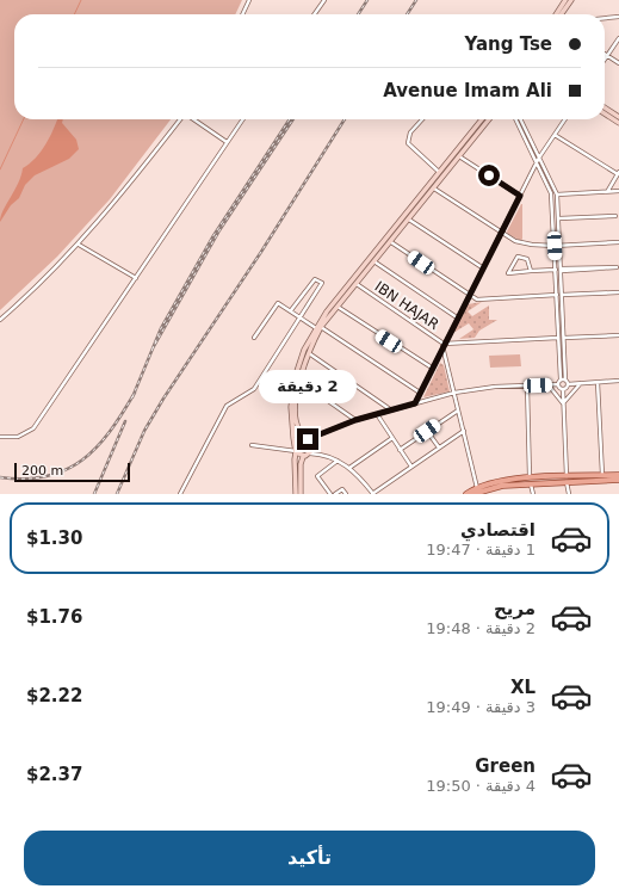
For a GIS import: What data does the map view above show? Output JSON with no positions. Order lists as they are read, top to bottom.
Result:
{
  "streets": {
    "street": ["IBN HAJAR"]
  },
  "scale_bar": "200 m",
  "page": {
    "banner": ["Yang Tse", "Avenue Imam Ali"],
    "bubble": "2 دقيقة",
    "scale": "200 m",
    "list": [
      {
        "name": "اقتصادي",
        "note": "1 دقيقة · 19:47",
        "value": "$1.30"
      },
      {
        "name": "مريح",
        "note": "2 دقيقة · 19:48",
        "value": "$1.76"
      },
      {
        "name": "XL",
        "note": "3 دقيقة · 19:49",
        "value": "$2.22"
      },
      {
        "name": "Green",
        "note": "4 دقيقة · 19:50",
        "value": "$2.37"
      }
    ],
    "buttons": "تأكيد"
  }
}
